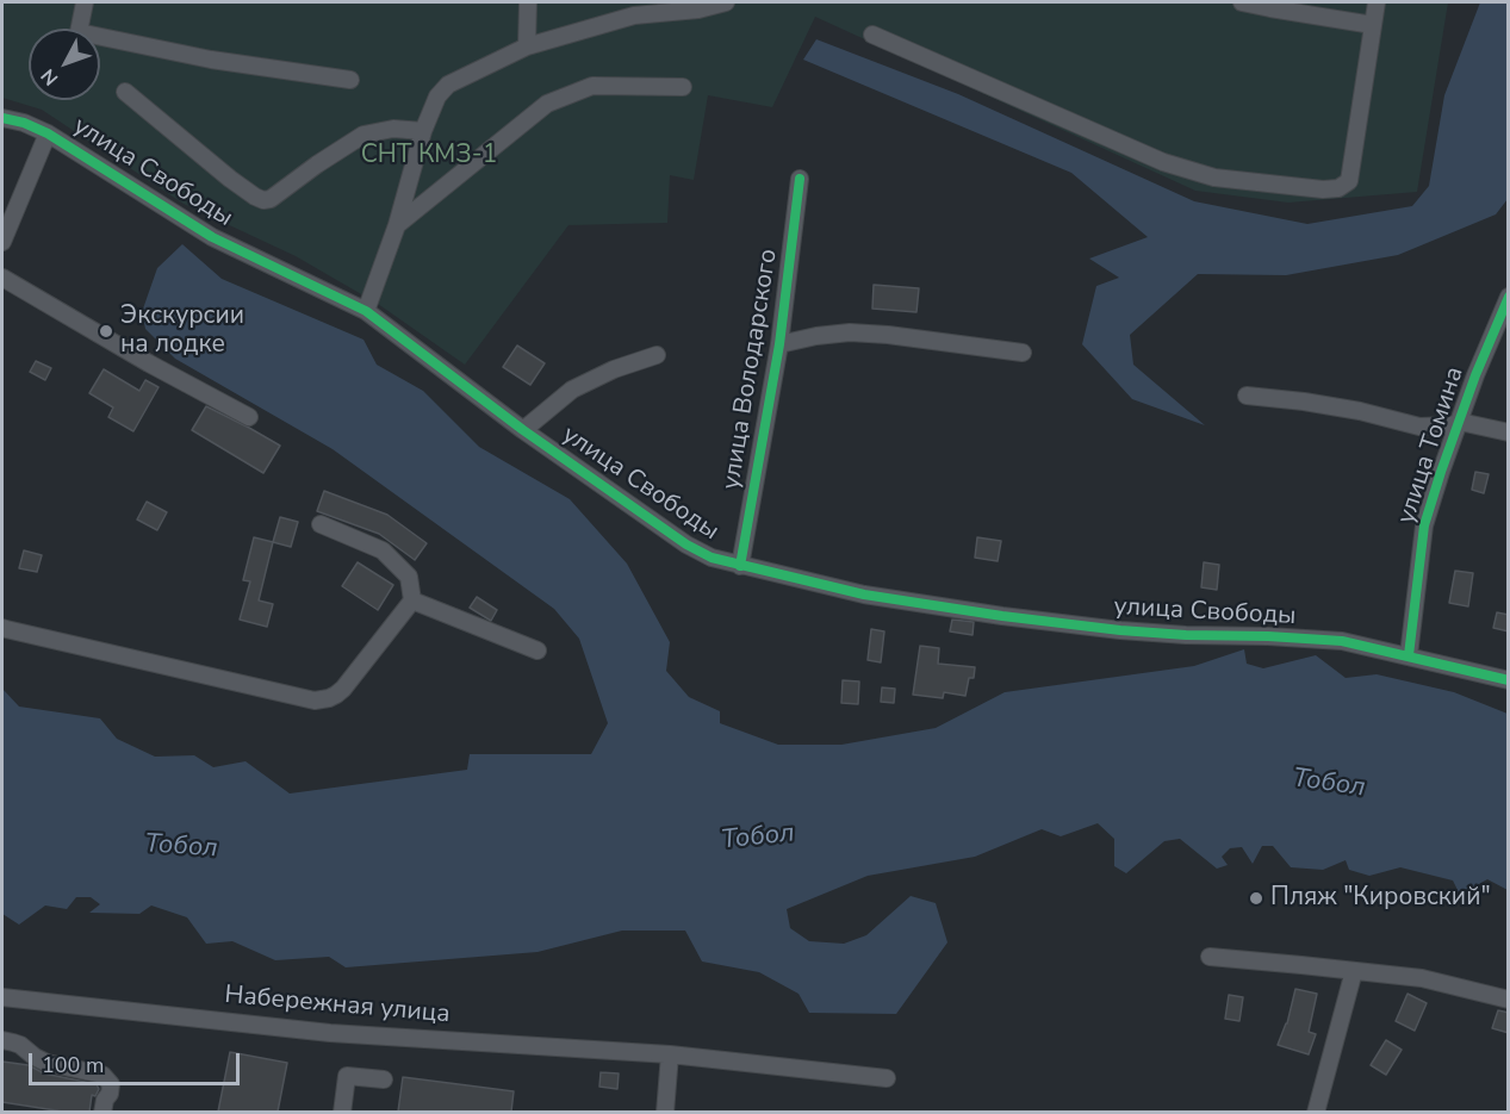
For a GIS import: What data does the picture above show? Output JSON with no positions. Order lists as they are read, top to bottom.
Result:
{
  "streets": {
    "street": [
      "улица Свободы",
      "улица Володарского",
      "улица Томина",
      "Набережная улица"
    ]
  },
  "crossings": [
    ["улица Свободы", "улица Володарского"],
    ["улица Свободы", "улица Томина"]
  ],
  "water": ["Тобол"],
  "parks": ["СНТ КМЗ-1"],
  "places": ["Экскурсии на лодке", "Пляж \"Кировский\""],
  "scale_bar": "100 m",
  "north": "bottom left"
}
